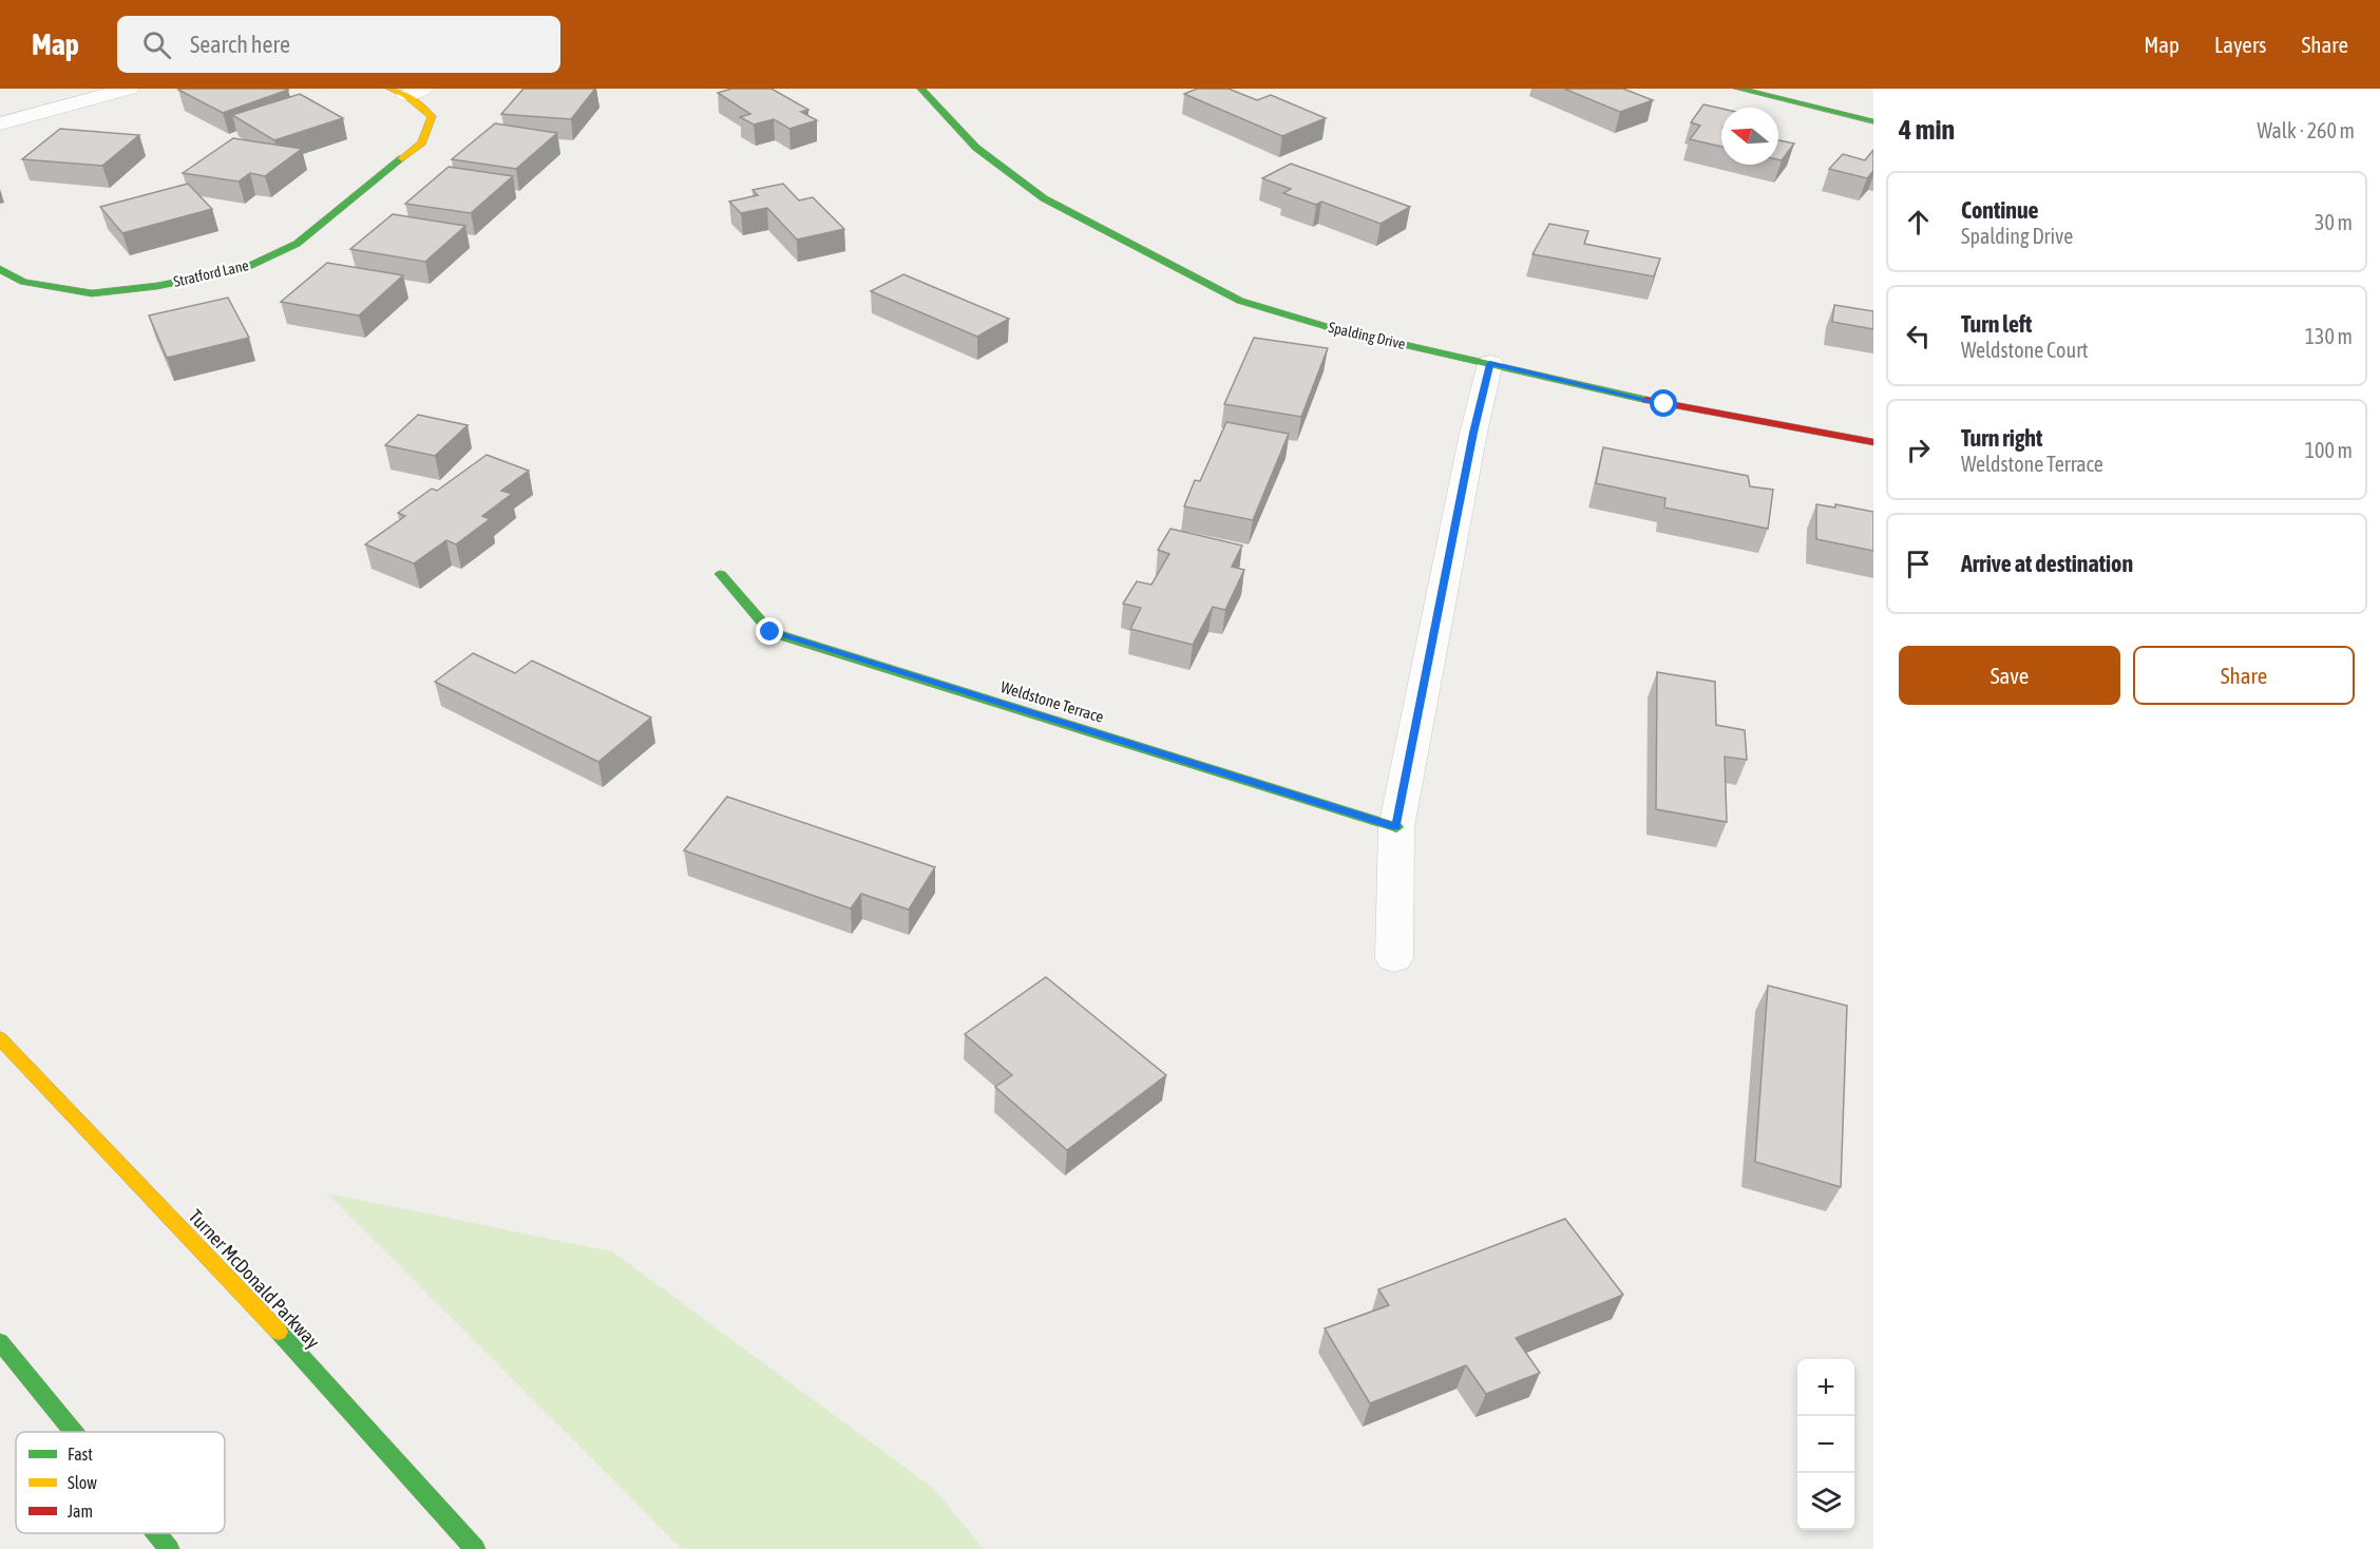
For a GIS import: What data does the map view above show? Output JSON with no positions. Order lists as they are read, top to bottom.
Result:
{
  "streets": {
    "main road": [
      "Stratford Lane",
      "Spalding Drive",
      "Weldstone Terrace",
      "Turner McDonald Parkway"
    ]
  },
  "legend": ["Fast", "Slow", "Jam"],
  "north": "left",
  "page": {
    "header": "Map",
    "search": "Search here",
    "nav": ["Map", "Layers", "Share"],
    "heading": ["4 min", "Walk · 260 m"],
    "list": [
      ["Continue", "Spalding Drive", "30 m"],
      ["Turn left", "Weldstone Court", "130 m"],
      ["Turn right", "Weldstone Terrace", "100 m"],
      "Arrive at destination"
    ],
    "buttons": ["Save", "Share"],
    "map_buttons": ["+", "−"]
  }
}
